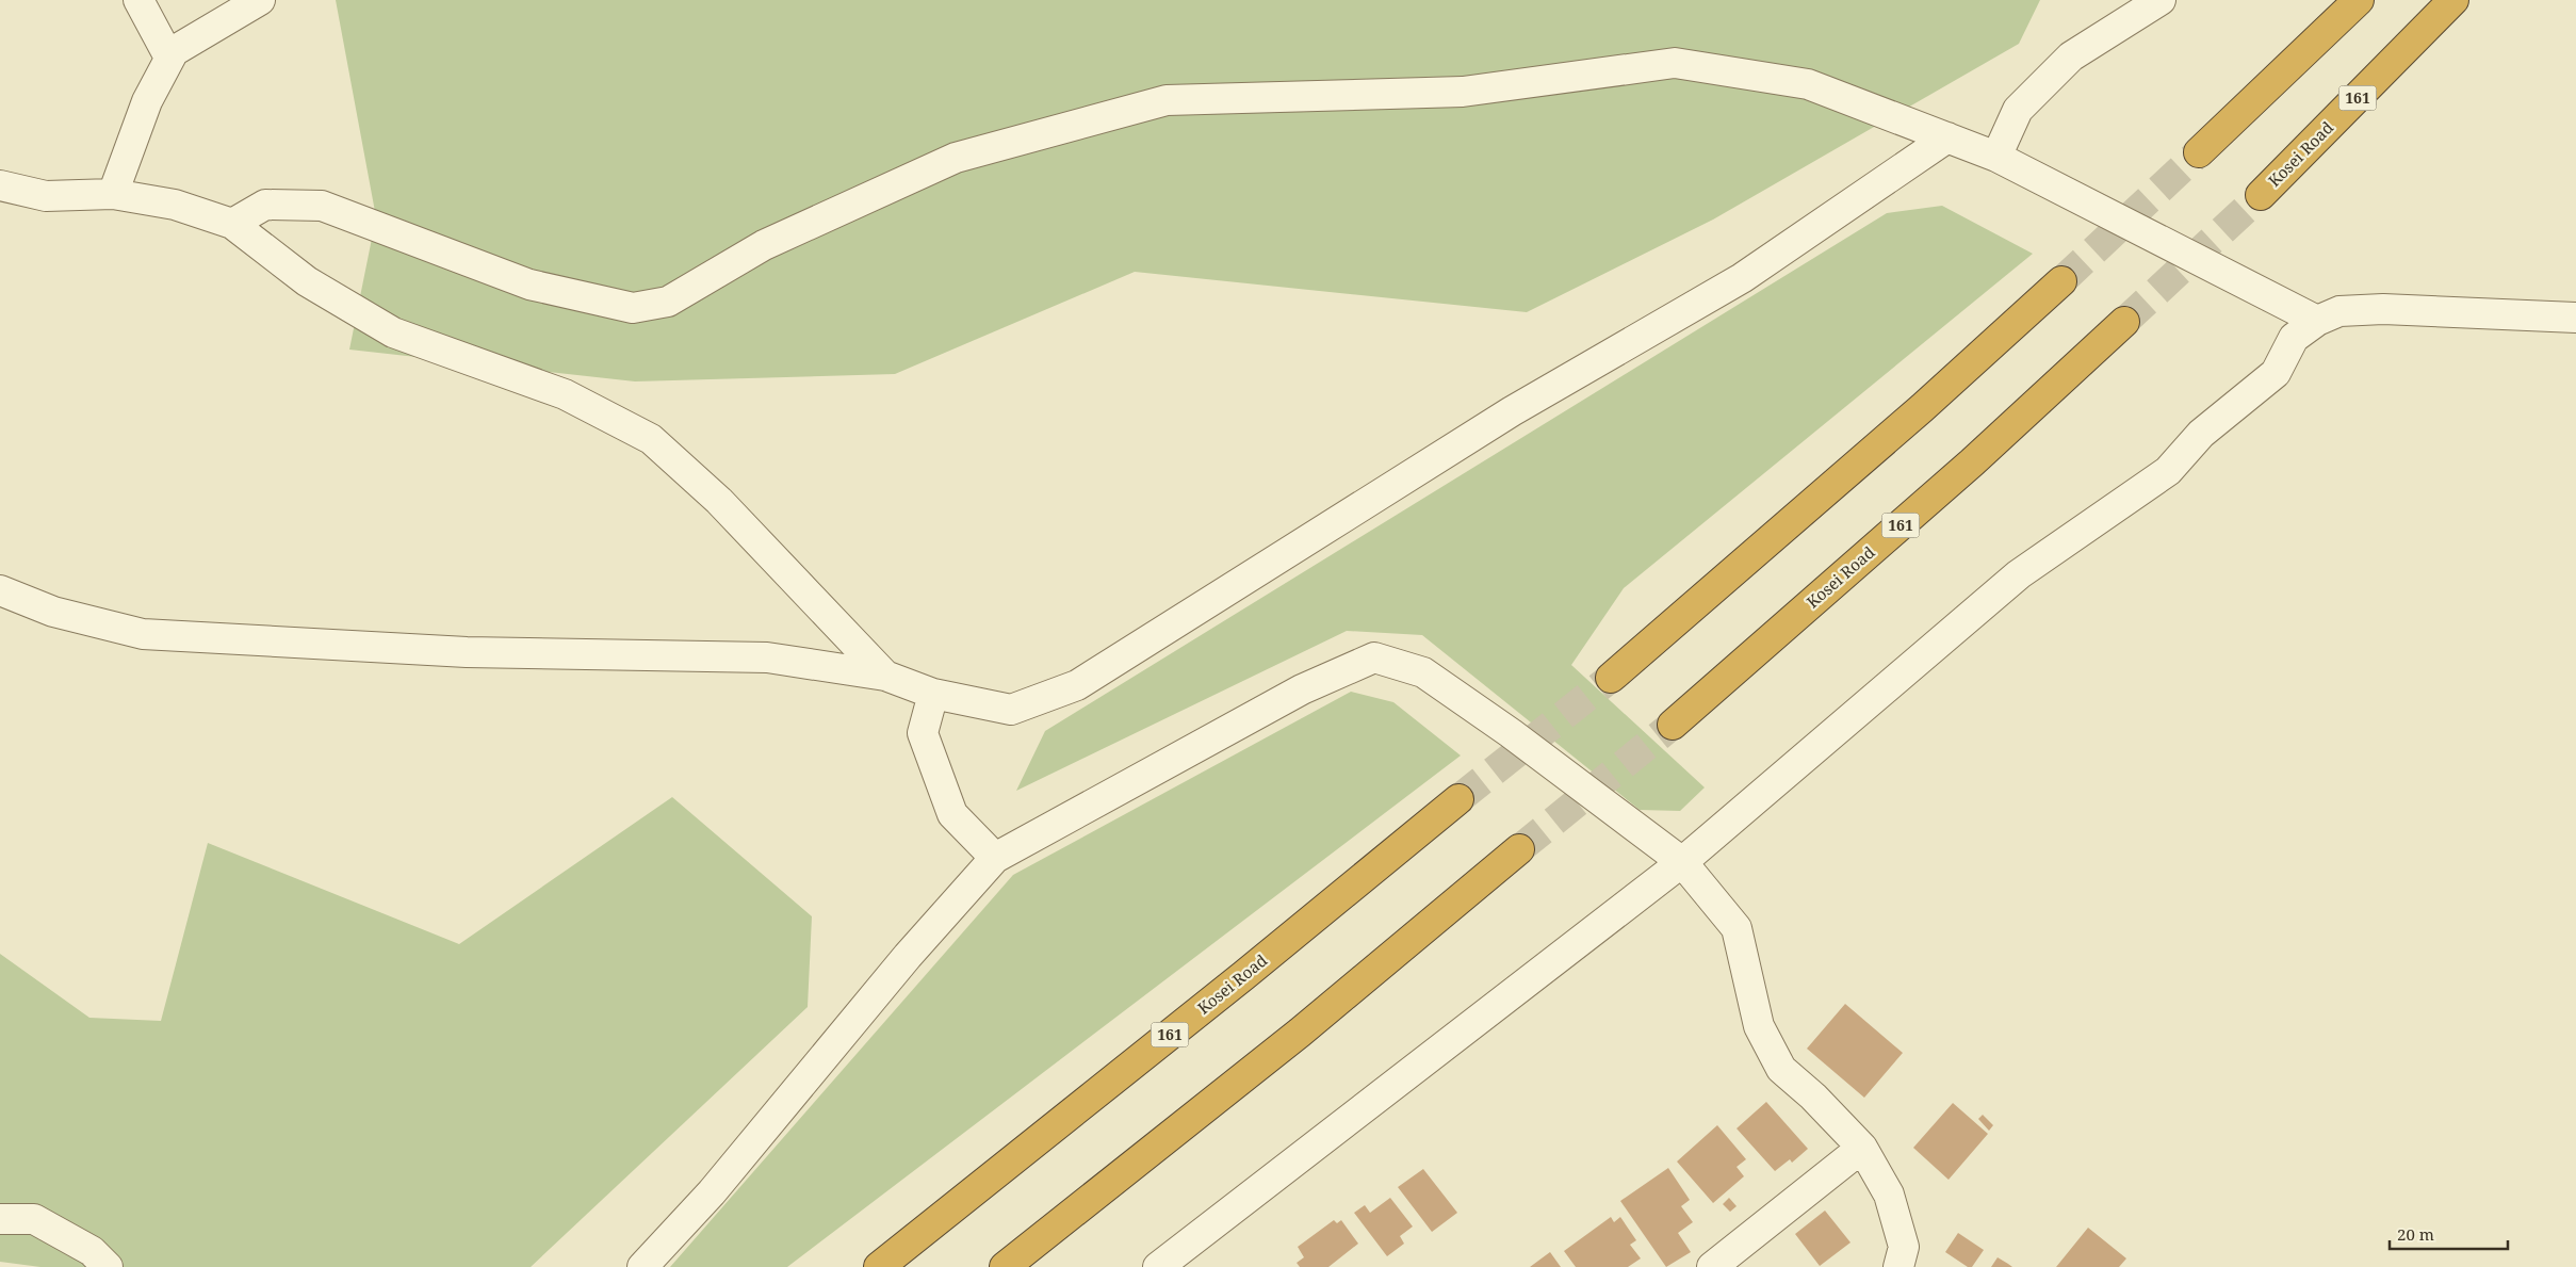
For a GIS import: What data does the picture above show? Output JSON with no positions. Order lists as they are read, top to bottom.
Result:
{
  "streets": {
    "highway": ["161", "Kosei Road"]
  },
  "scale_bar": "20 m"
}
